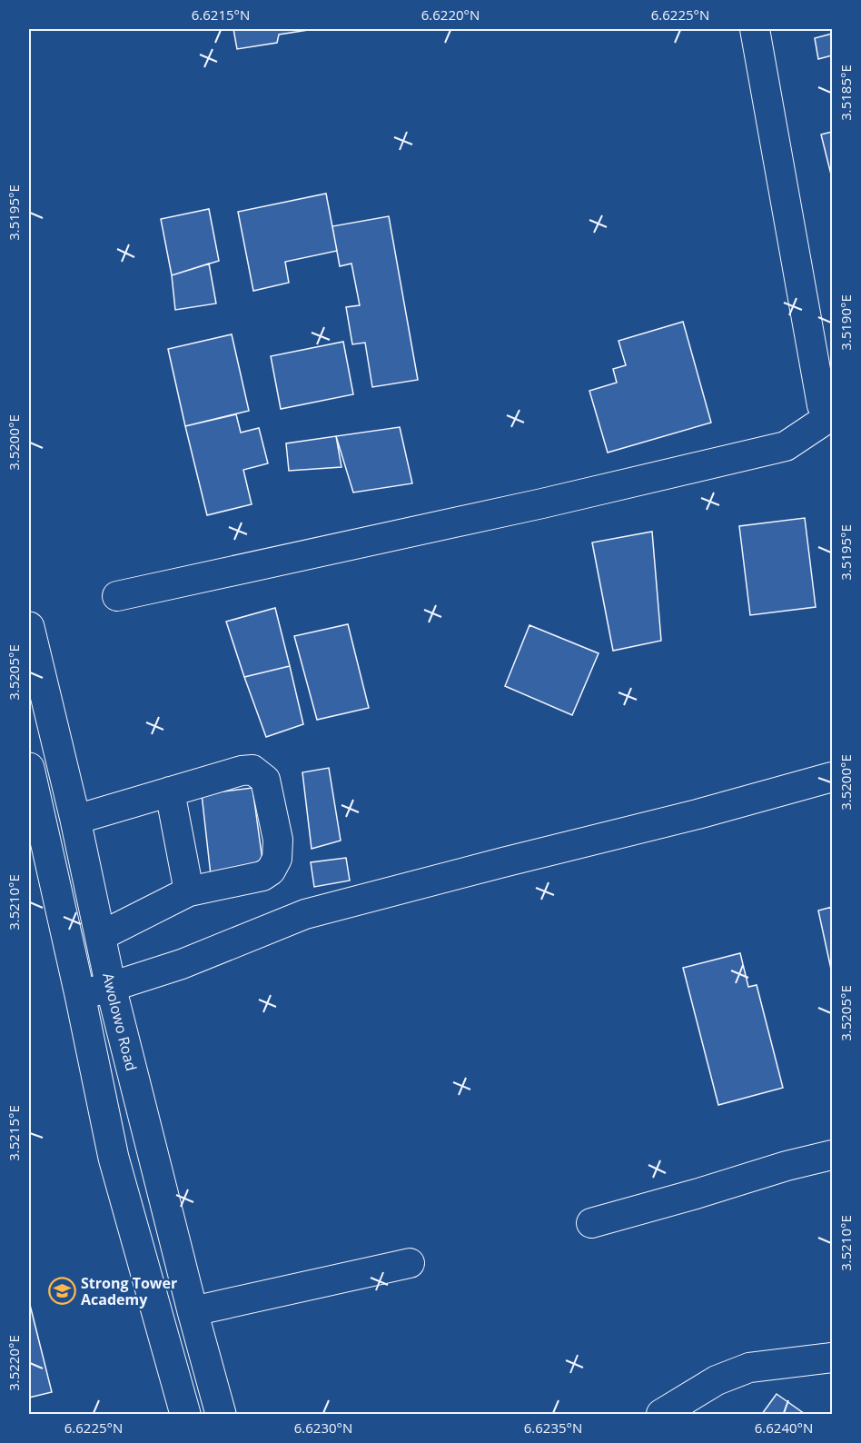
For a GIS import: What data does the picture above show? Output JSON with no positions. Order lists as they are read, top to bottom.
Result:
{
  "streets": {
    "main road": ["Awolowo Road"]
  },
  "places": {
    "school or university": ["Strong Tower Academy"]
  },
  "coordinates": [
    "6.6215°N",
    "6.6220°N",
    "6.6225°N",
    "3.5185°E",
    "3.5195°E",
    "3.5190°E",
    "3.5200°E",
    "3.5205°E",
    "3.5210°E",
    "3.5215°E",
    "3.5220°E",
    "6.6230°N",
    "6.6235°N",
    "6.6240°N"
  ]
}
